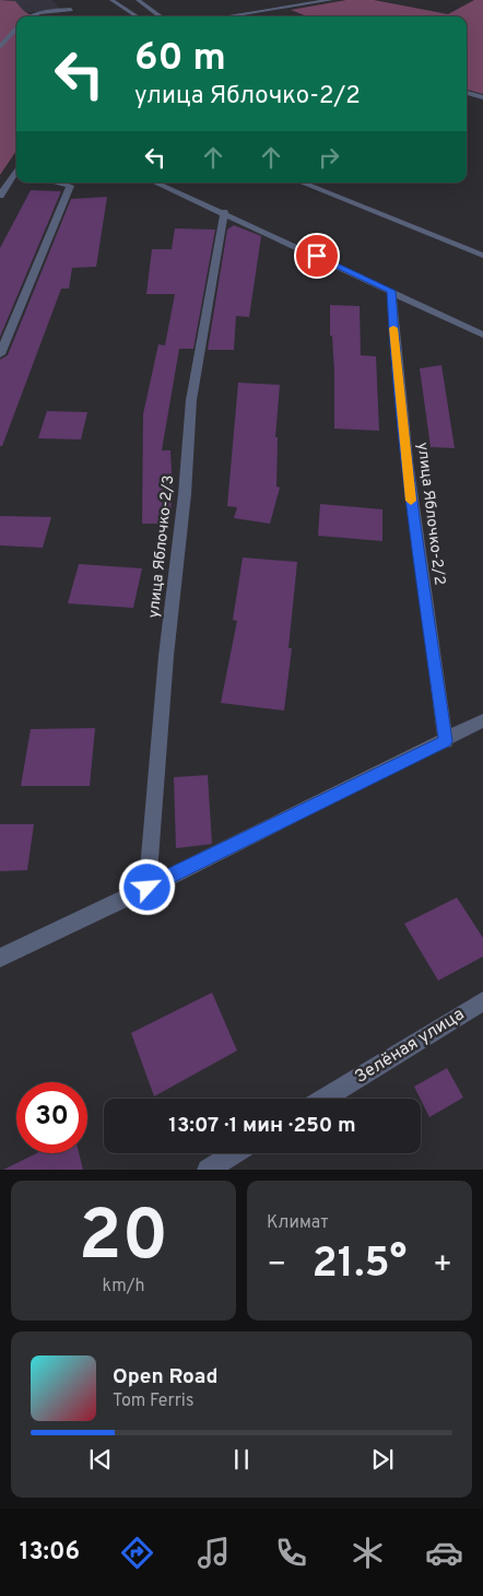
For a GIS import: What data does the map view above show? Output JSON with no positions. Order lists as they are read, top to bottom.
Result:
{
  "streets": {
    "street": ["улица Яблочко-2/2", "улица Яблочко-2/3", "Зелёная улица"]
  },
  "page": {
    "turn": ["60 m", "улица Яблочко-2/2"],
    "limit": "30",
    "trip": "13:07 · 1 мин · 250 m",
    "tile": [
      ["20", "km/h"],
      "Климат"
    ],
    "heat": ["−", "21.5°", "+"],
    "song": ["Open Road", "Tom Ferris"],
    "tabs": "13:06"
  }
}
